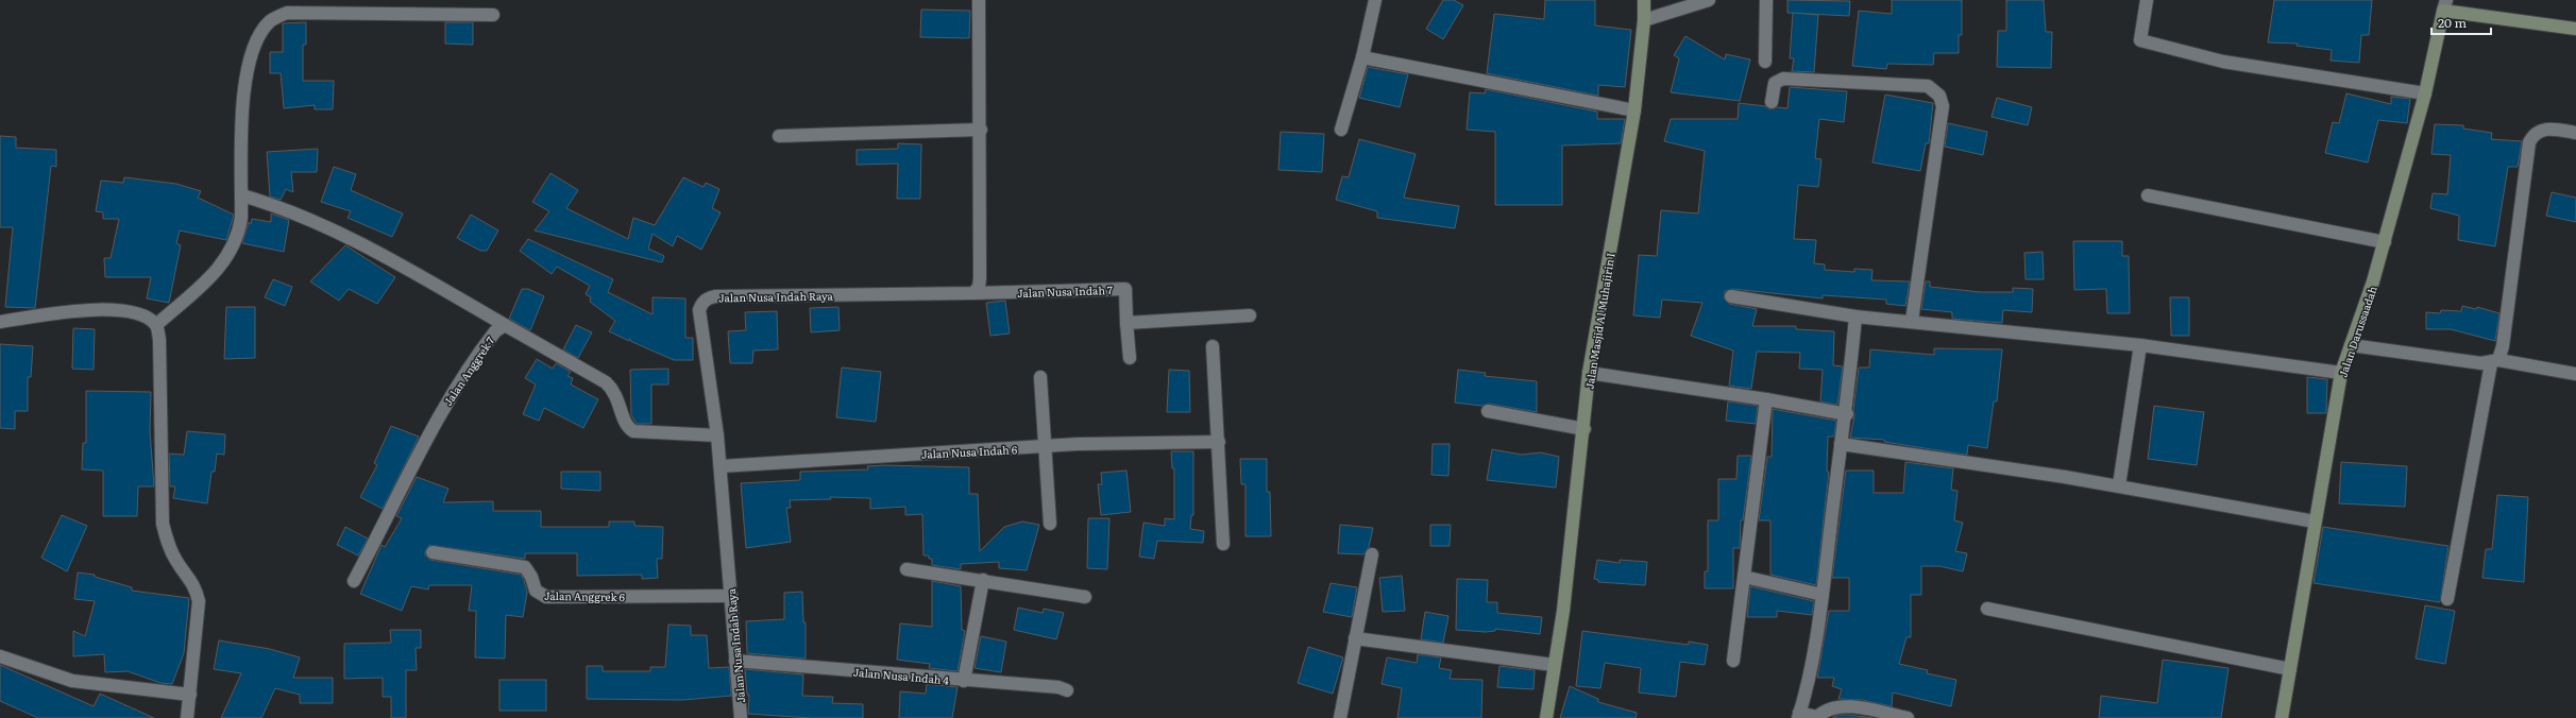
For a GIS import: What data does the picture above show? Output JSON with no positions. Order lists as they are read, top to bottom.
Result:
{
  "streets": {
    "street": [
      "Jalan Nusa Indah 7",
      "Jalan Nusa Indah Raya",
      "Jalan Masjid Al Muhajirin I",
      "Jalan Darussaadah",
      "Jalan Anggrek 7",
      "Jalan Nusa Indah 6",
      "Jalan Anggrek 6",
      "Jalan Nusa Indah 4"
    ]
  },
  "crossings": [
    ["Jalan Nusa Indah 7", "Jalan Nusa Indah Raya"],
    ["Jalan Nusa Indah Raya", "Jalan Nusa Indah 6"],
    ["Jalan Nusa Indah Raya", "Jalan Anggrek 6"],
    ["Jalan Nusa Indah Raya", "Jalan Nusa Indah 4"]
  ],
  "scale_bar": "20 m"
}
